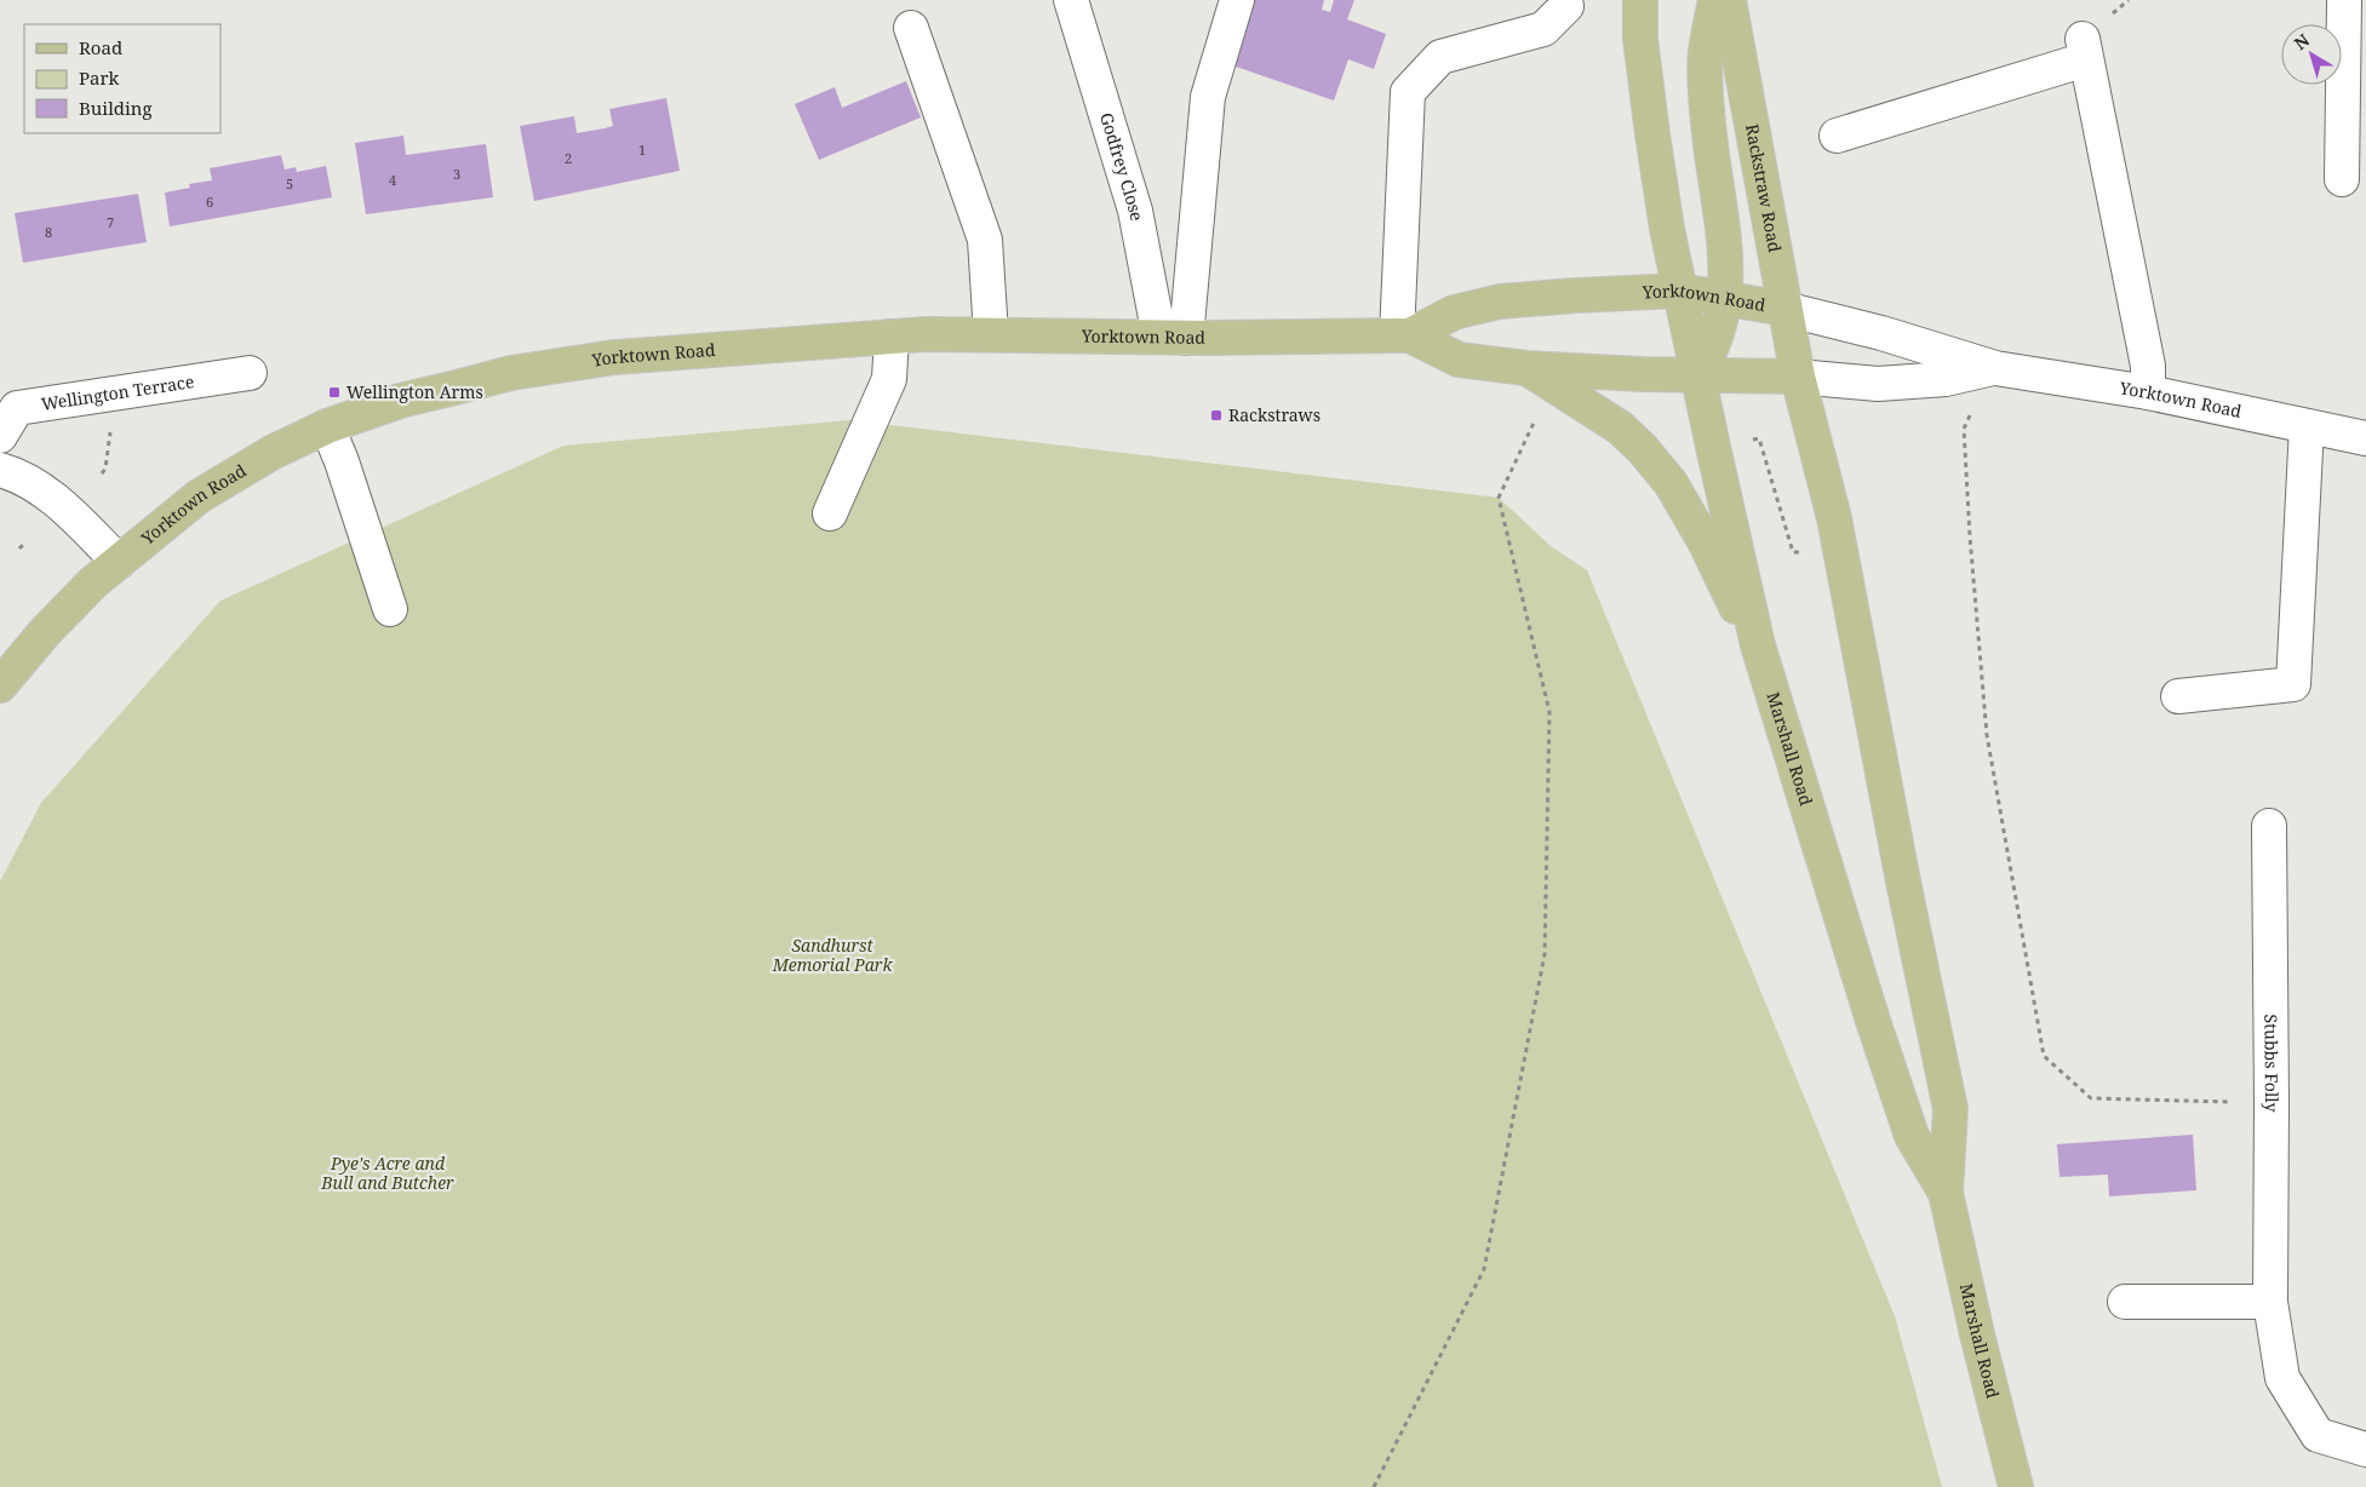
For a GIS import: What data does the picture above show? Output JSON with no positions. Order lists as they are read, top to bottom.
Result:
{
  "streets": {
    "main road": ["Rackstraw Road", "Yorktown Road", "Marshall Road"],
    "street": ["Godfrey Close", "Wellington Terrace", "Stubbs Folly"]
  },
  "crossings": [
    ["Godfrey Close", "Yorktown Road"],
    ["Rackstraw Road", "Yorktown Road"],
    ["Rackstraw Road", "Marshall Road"],
    ["Yorktown Road", "Marshall Road"]
  ],
  "parks": ["Sandhurst Memorial Park", "Pye's Acre and Bull and Butcher"],
  "places": {
    "transit": ["Wellington Arms", "Rackstraws"]
  },
  "house_numbers": [
    "1",
    "2",
    "3",
    "4",
    "5",
    "6",
    "7",
    "8"
  ],
  "legend": ["Road", "Park", "Building"],
  "north": "top left"
}
